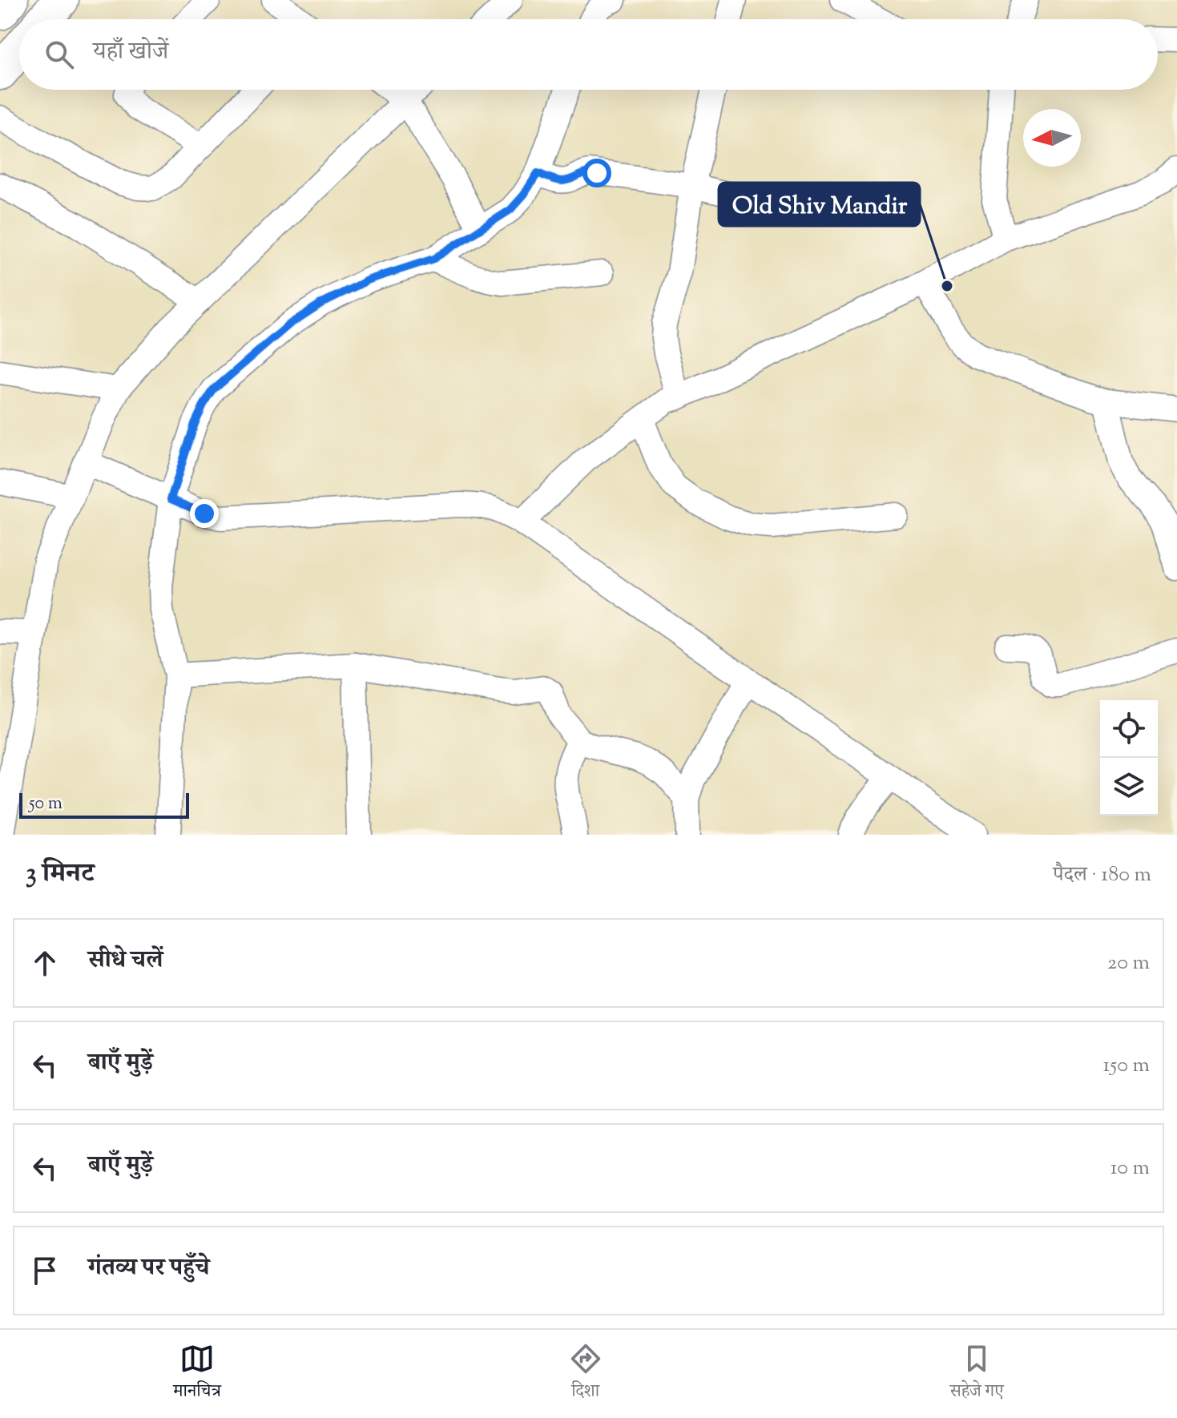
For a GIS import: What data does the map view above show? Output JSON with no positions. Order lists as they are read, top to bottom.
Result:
{
  "places": ["Old Shiv Mandir"],
  "scale_bar": "50 m",
  "north": "left",
  "page": {
    "search": "यहाँ खोजें",
    "scale": "50 m",
    "heading": ["3 मिनट", "पैदल · 180 m"],
    "list": [
      ["सीधे चलें", "20 m"],
      ["बाएँ मुड़ें", "150 m"],
      ["बाएँ मुड़ें", "10 m"],
      "गंतव्य पर पहुँचे"
    ],
    "nav": ["मानचित्र", "दिशा", "सहेजे गए"]
  }
}
